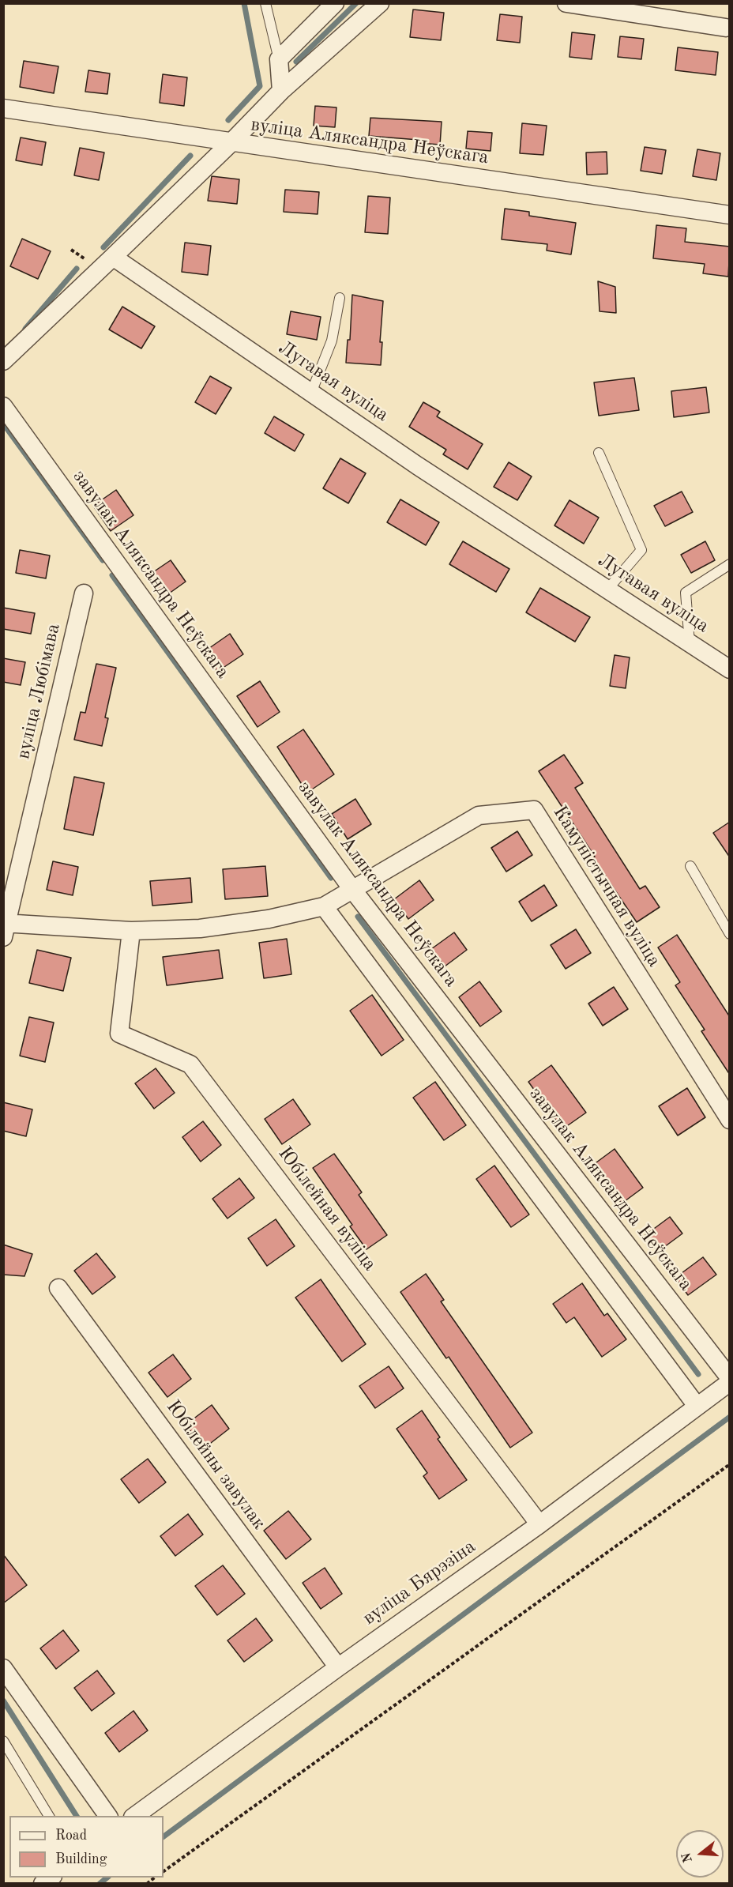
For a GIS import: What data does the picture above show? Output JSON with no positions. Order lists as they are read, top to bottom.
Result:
{
  "streets": {
    "street": [
      "вуліца Аляксандра Неўскага",
      "Лугавая вуліца",
      "завулак Аляксандра Неўскага",
      "вуліца Любімава",
      "Камуністычная вуліца",
      "Юбілейная вуліца",
      "Юбілейны завулак",
      "вуліца Бярэзіна"
    ]
  },
  "crossings": [
    ["завулак Аляксандра Неўскага", "Камуністычная вуліца"],
    ["вуліца Любімава", "Камуністычная вуліца"],
    ["Камуністычная вуліца", "Юбілейная вуліца"],
    ["Юбілейная вуліца", "вуліца Бярэзіна"],
    ["Юбілейны завулак", "вуліца Бярэзіна"]
  ],
  "legend": ["Road", "Building"],
  "north": "left"
}
